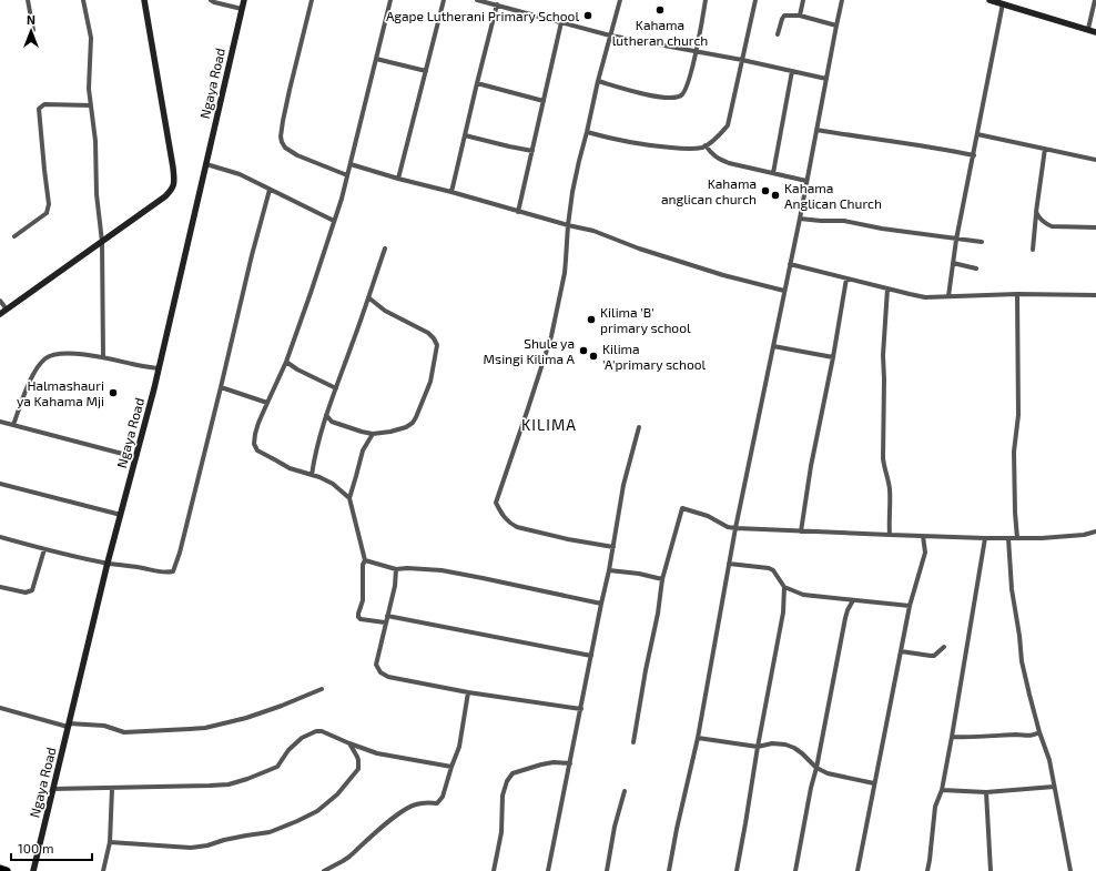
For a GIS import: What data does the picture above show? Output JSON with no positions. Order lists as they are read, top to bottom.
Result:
{
  "streets": {
    "street": ["Ngaya Road"]
  },
  "districts": ["KILIMA"],
  "places": [
    "Kahama lutheran church",
    "Agape Lutherani Primary School",
    "Kahama anglican church",
    "Kahama Anglican Church",
    "Kilima 'B' primary school",
    "Shule ya Msingi Kilima A",
    "Kilima 'A'primary school",
    "Halmashauri ya Kahama Mji"
  ],
  "scale_bar": "100 m",
  "north": "top"
}
